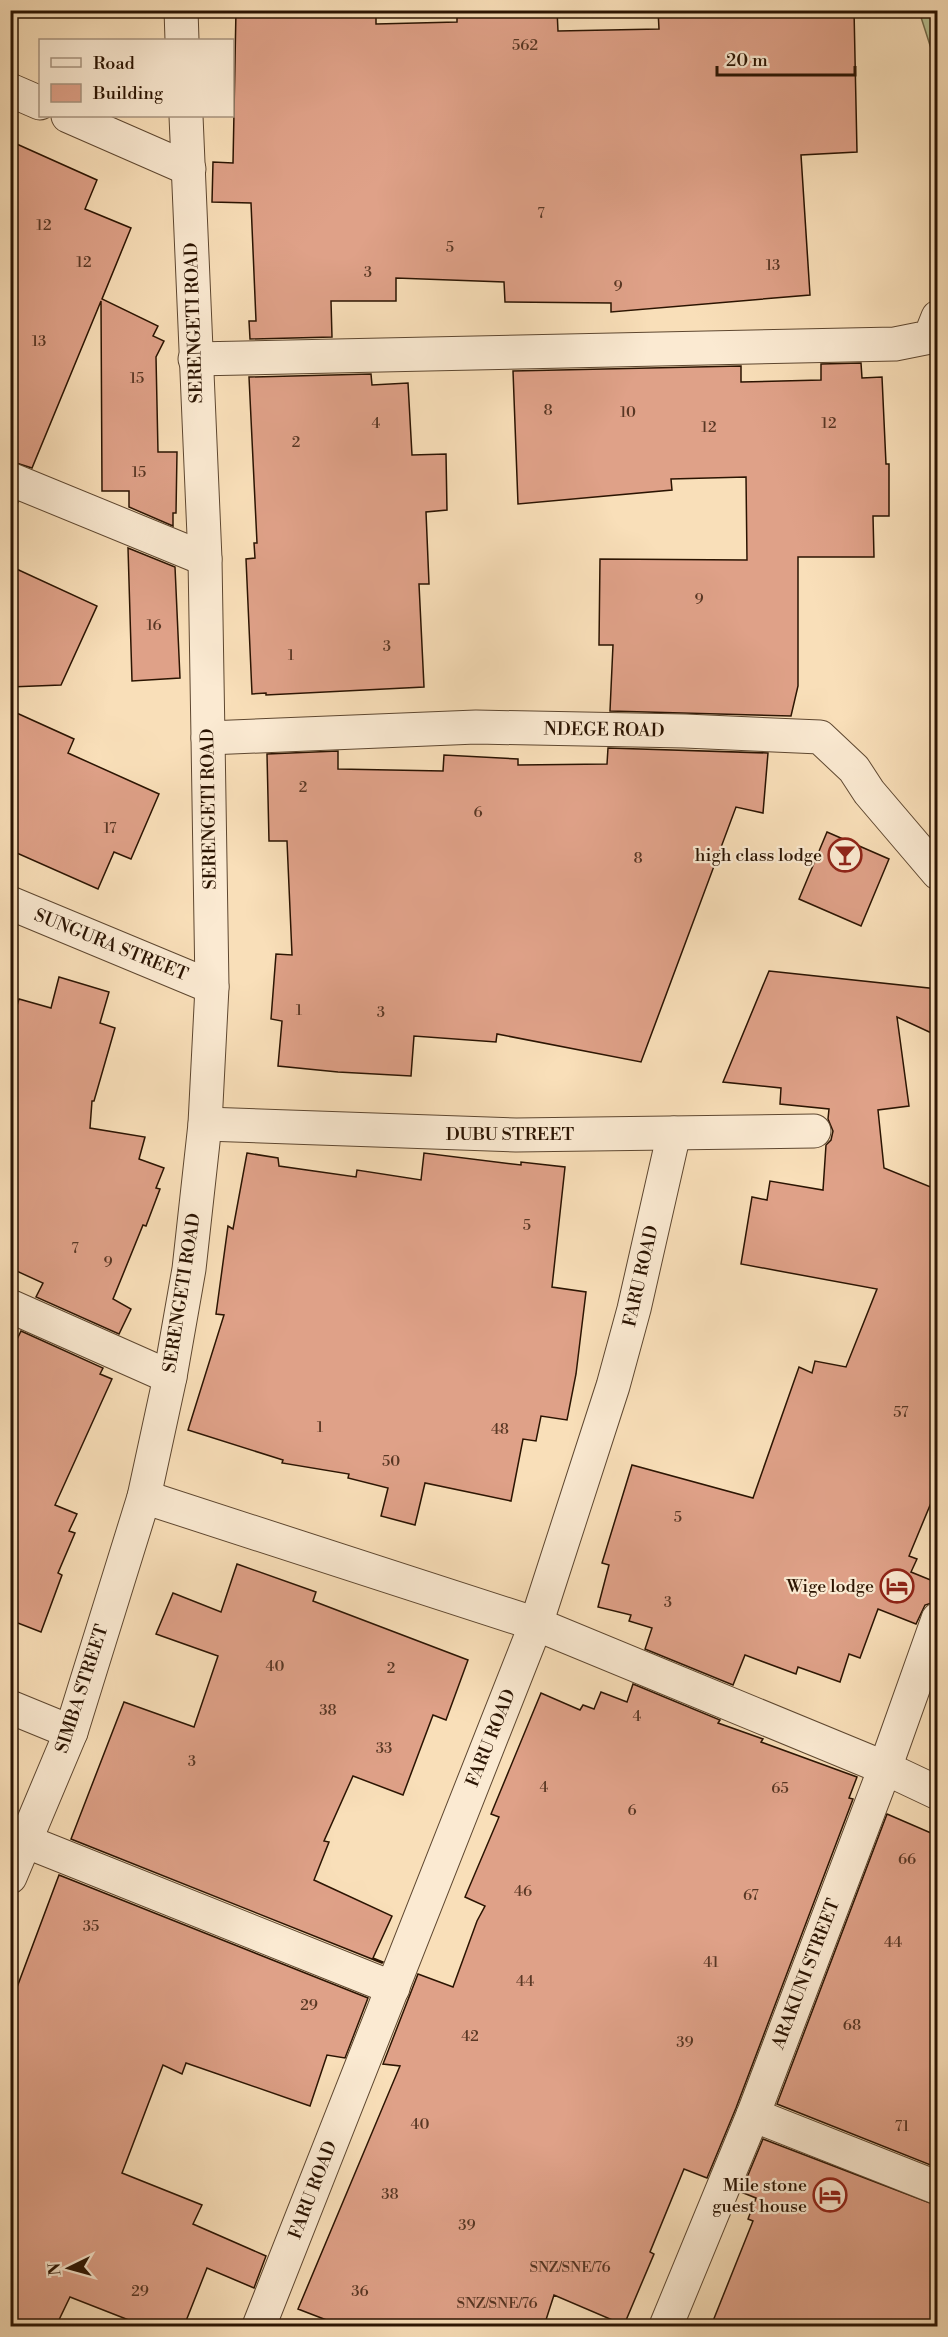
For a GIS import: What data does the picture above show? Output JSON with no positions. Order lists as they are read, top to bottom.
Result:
{
  "streets": {
    "street": [
      "SERENGETI ROAD",
      "NDEGE ROAD",
      "SUNGURA STREET",
      "DUBU STREET",
      "FARU ROAD",
      "SIMBA STREET",
      "ARAKUNI STREET"
    ]
  },
  "crossings": [
    ["SERENGETI ROAD", "NDEGE ROAD"],
    ["SERENGETI ROAD", "SUNGURA STREET"],
    ["SERENGETI ROAD", "DUBU STREET"],
    ["SERENGETI ROAD", "SIMBA STREET"],
    ["DUBU STREET", "FARU ROAD"]
  ],
  "places": {
    "bar": ["high class lodge"],
    "hotel": ["Wige lodge", "Mile stone guest house"]
  },
  "house_numbers": [
    "562",
    "7",
    "12",
    "5",
    "12",
    "13",
    "3",
    "9",
    "13",
    "15",
    "8",
    "10",
    "4",
    "12",
    "12",
    "2",
    "15",
    "9",
    "16",
    "3",
    "1",
    "2",
    "6",
    "17",
    "8",
    "1",
    "3",
    "5",
    "7",
    "9",
    "57",
    "1",
    "48",
    "50",
    "5",
    "3",
    "40",
    "2",
    "38",
    "4",
    "33",
    "3",
    "4",
    "65",
    "6",
    "66",
    "46",
    "67",
    "35",
    "44",
    "41",
    "44",
    "29",
    "68",
    "42",
    "39",
    "40",
    "71",
    "38",
    "39",
    "SNZ/SNE/76",
    "29",
    "36",
    "SNZ/SNE/76"
  ],
  "legend": ["Road", "Building"],
  "scale_bar": "20 m",
  "north": "left"
}
